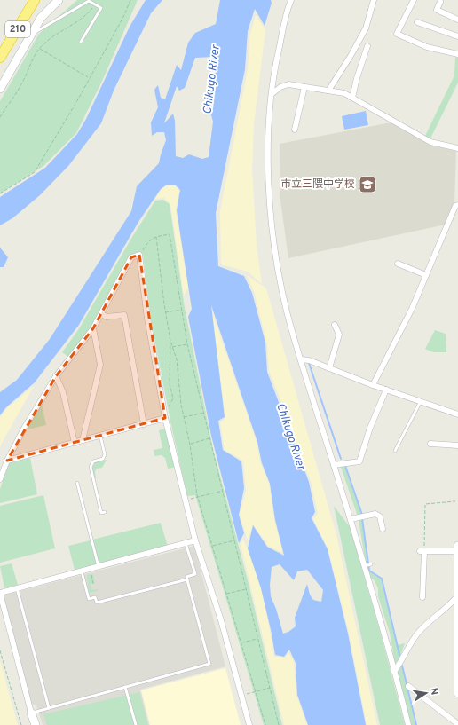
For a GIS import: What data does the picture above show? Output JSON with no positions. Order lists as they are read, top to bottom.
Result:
{
  "streets": {
    "highway": ["210"]
  },
  "water": ["Chikugo River"],
  "places": {
    "school or university": ["市立三隈中学校"]
  },
  "north": "right"
}
